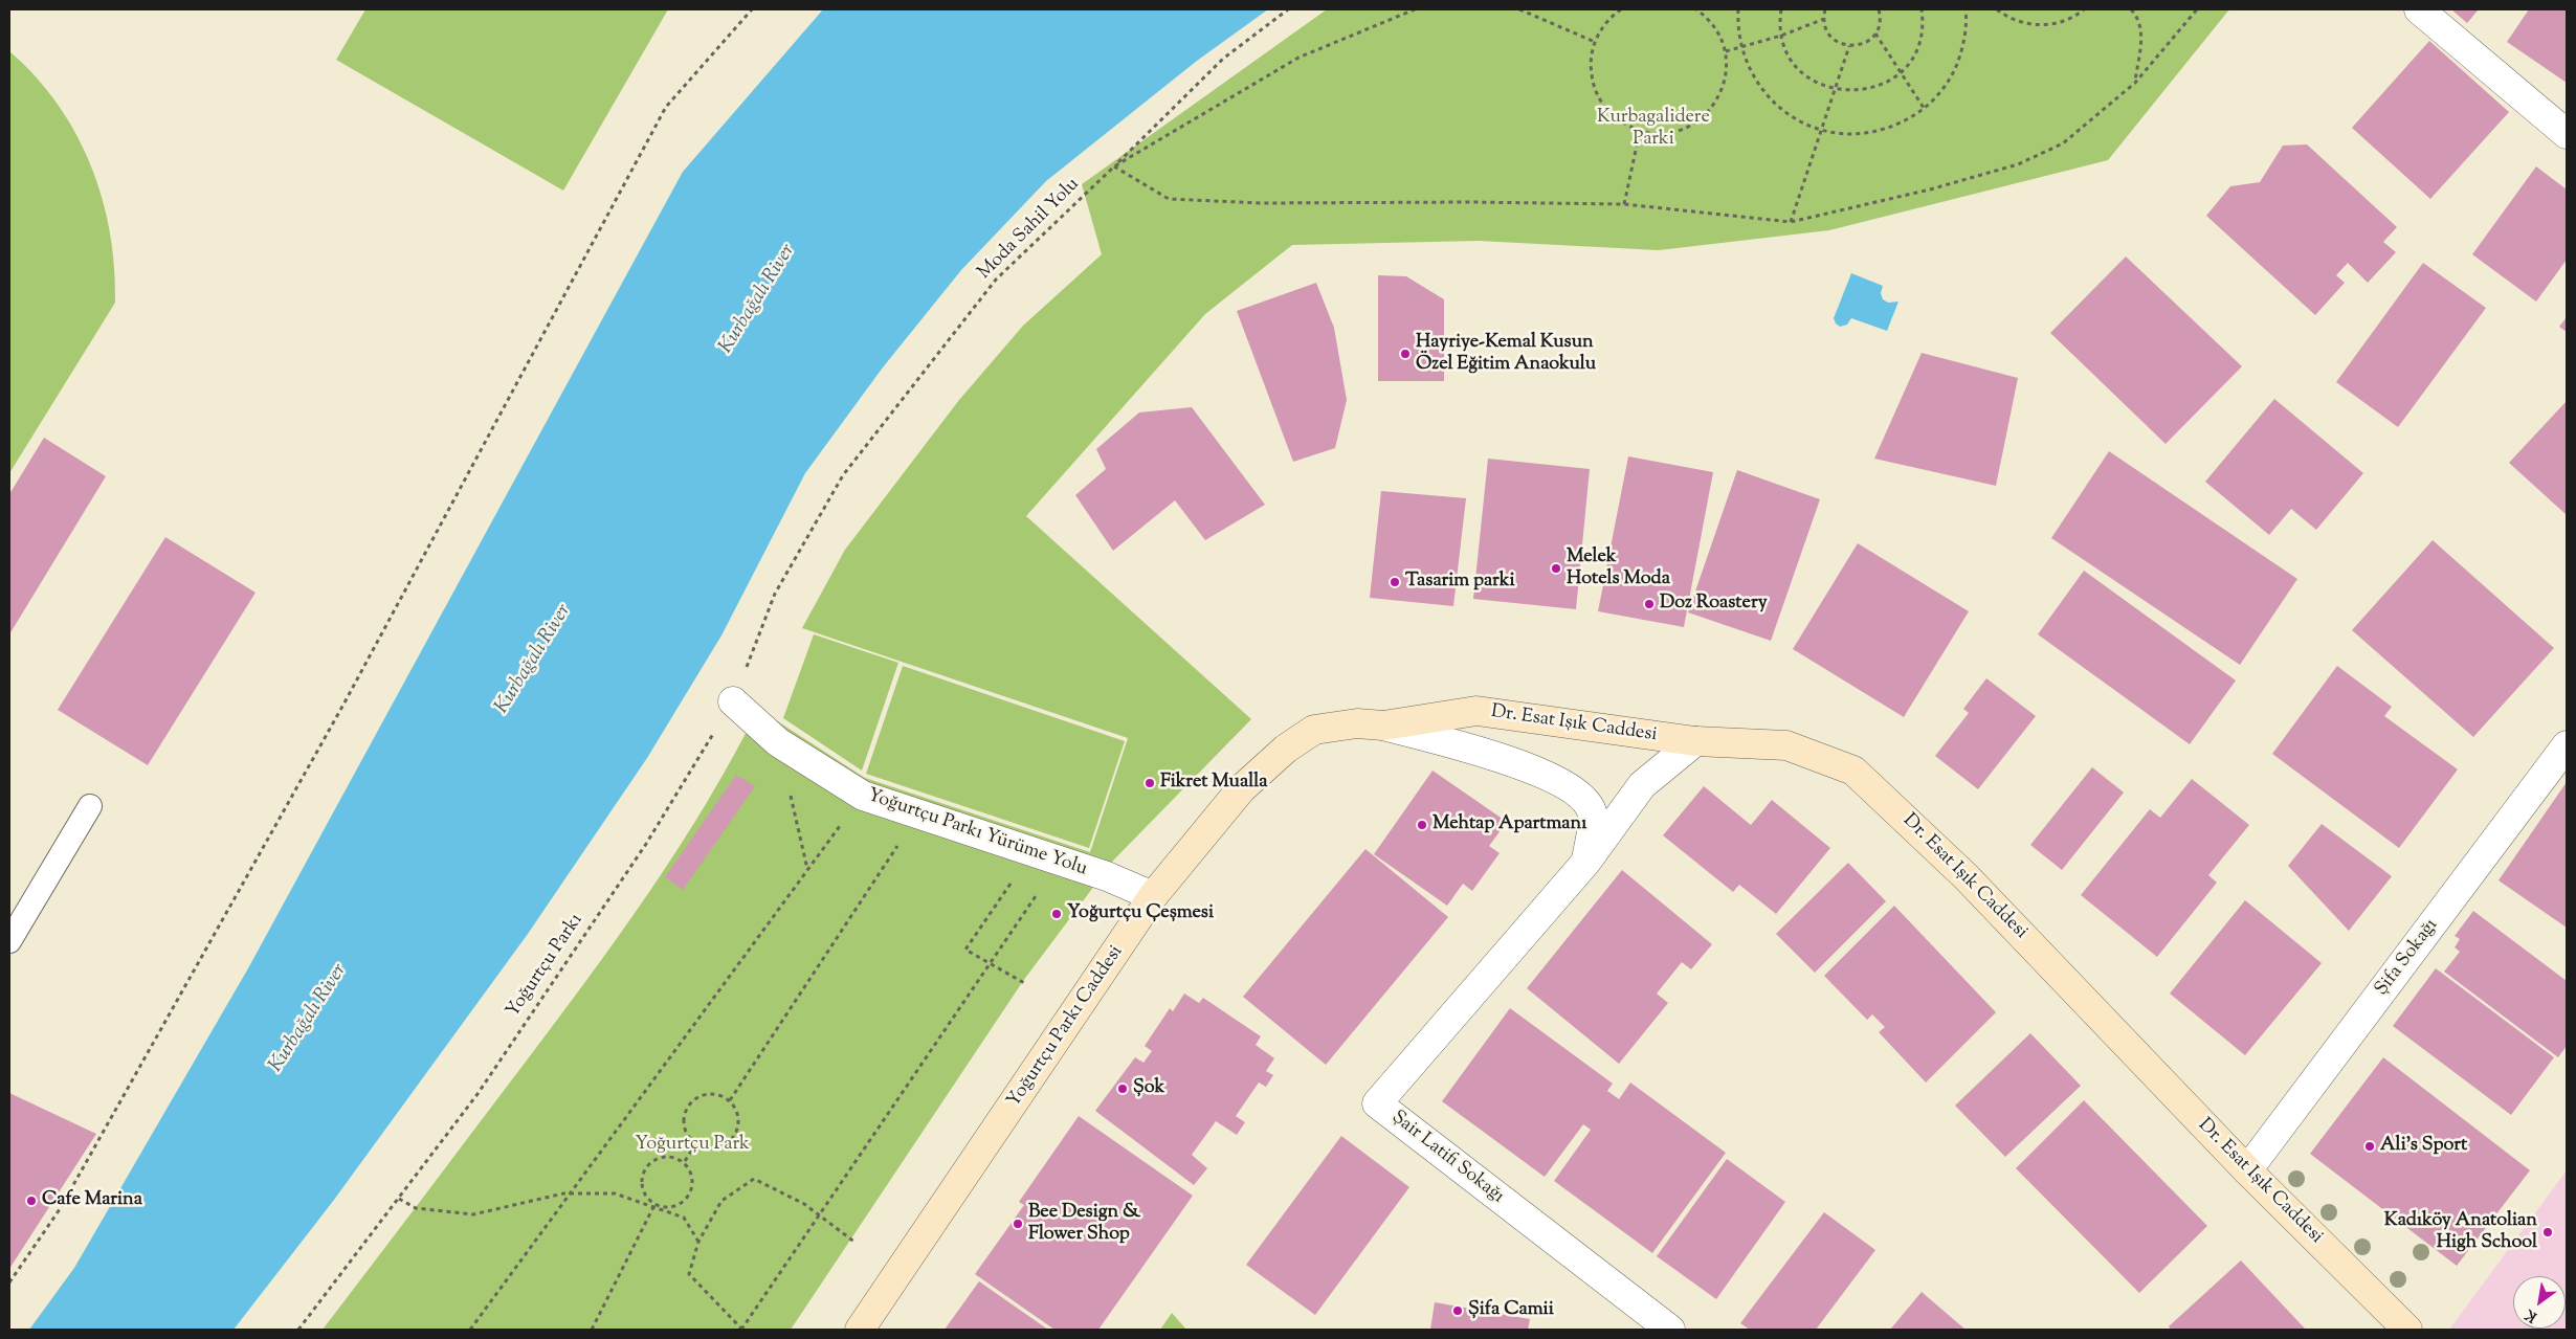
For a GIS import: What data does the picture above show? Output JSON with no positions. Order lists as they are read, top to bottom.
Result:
{
  "streets": {
    "street": [
      "Dr. Esat Işık Caddesi",
      "Yoğurtçu Parkı Yürüme Yolu",
      "Şifa Sokağı",
      "Yoğurtçu Parkı Caddesi",
      "Şair Latifi Sokağı"
    ],
    "path": ["Moda Sahil Yolu", "Yoğurtçu Parkı"]
  },
  "crossings": [
    ["Moda Sahil Yolu", "Yoğurtçu Parkı"],
    ["Dr. Esat Işık Caddesi", "Şifa Sokağı"],
    ["Dr. Esat Işık Caddesi", "Yoğurtçu Parkı Caddesi"],
    ["Dr. Esat Işık Caddesi", "Şair Latifi Sokağı"],
    ["Yoğurtçu Parkı Yürüme Yolu", "Yoğurtçu Parkı"],
    ["Yoğurtçu Parkı Yürüme Yolu", "Yoğurtçu Parkı Caddesi"]
  ],
  "water": ["Kurbağalı River"],
  "parks": ["Kurbagalidere Parki", "Yoğurtçu Park"],
  "places": [
    "Hayriye-Kemal Kusun Özel Eğitim Anaokulu",
    "Melek Hotels Moda",
    "Tasarim parki",
    "Doz Roastery",
    "Fikret Mualla",
    "Mehtap Apartmanı",
    "Yoğurtçu Çeşmesi",
    "Şok",
    "Ali's Sport",
    "Cafe Marina",
    "Bee Design & Flower Shop",
    "Kadıköy Anatolian High School",
    "Şifa Camii"
  ],
  "north": "bottom left"
}
